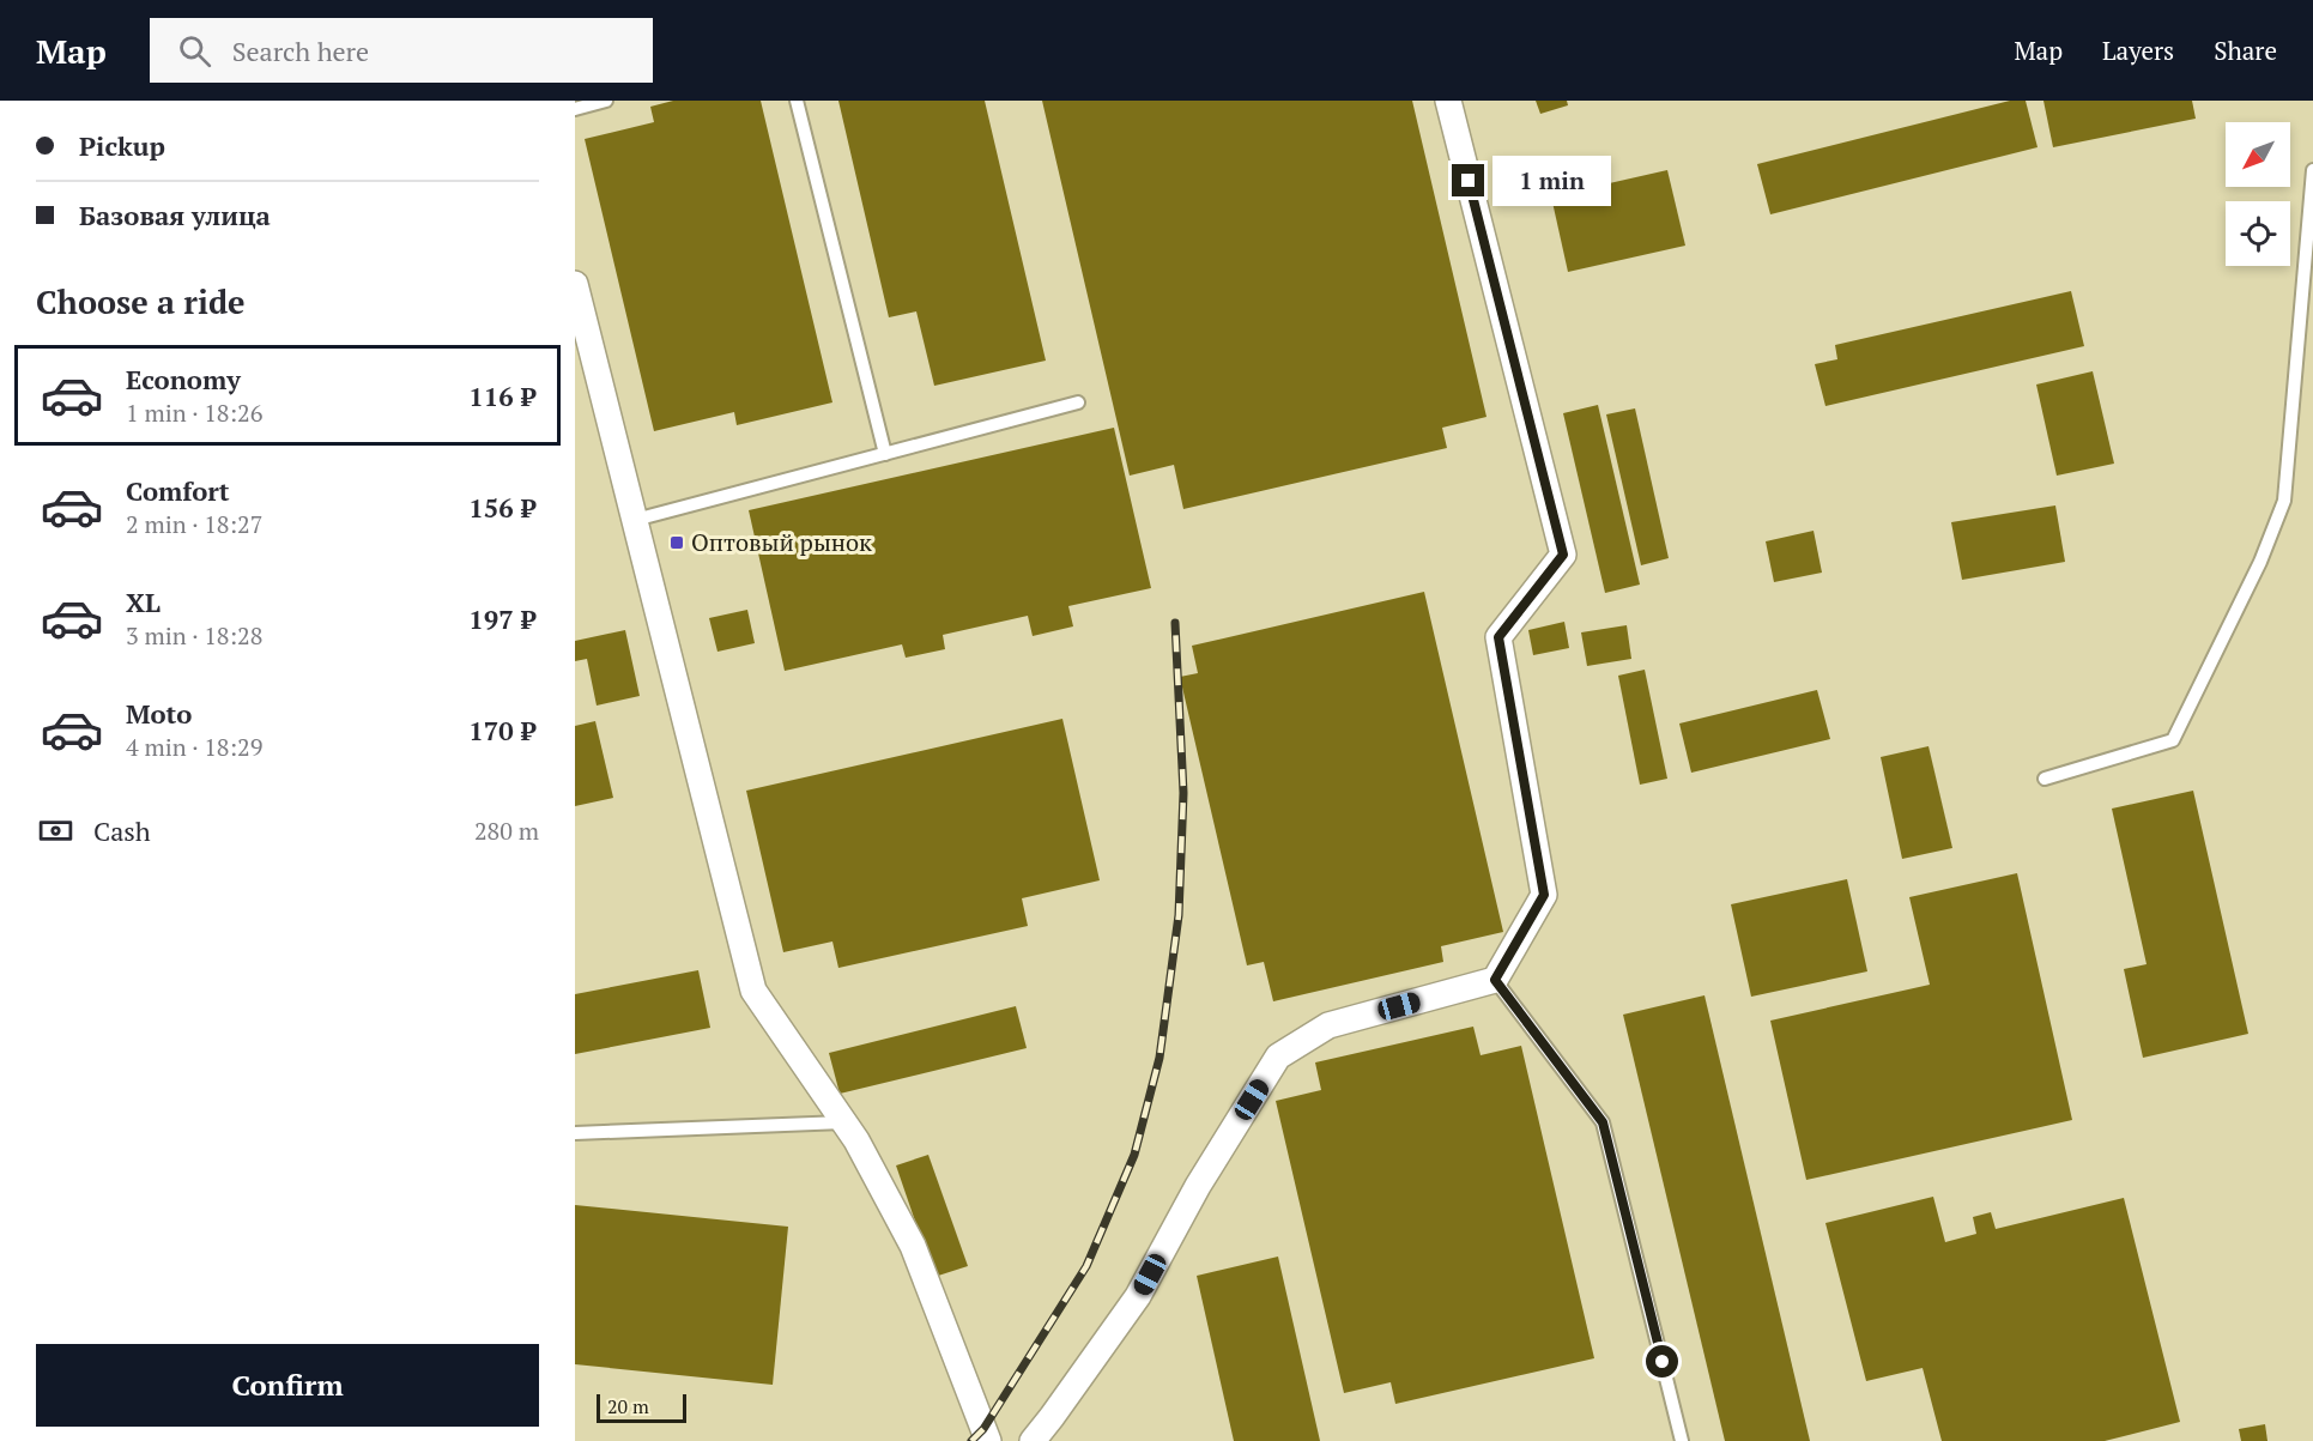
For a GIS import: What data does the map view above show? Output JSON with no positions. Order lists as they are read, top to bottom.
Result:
{
  "places": {
    "transit": ["Оптовый рынок"]
  },
  "scale_bar": "20 m",
  "north": "bottom left",
  "page": {
    "header": "Map",
    "search": "Search here",
    "nav": ["Map", "Layers", "Share"],
    "banner": ["Pickup", "Базовая улица"],
    "bubble": "1 min",
    "heading": "Choose a ride",
    "list": [
      {
        "name": "Economy",
        "note": "1 min · 18:26",
        "value": "116 ₽"
      },
      {
        "name": "Comfort",
        "note": "2 min · 18:27",
        "value": "156 ₽"
      },
      {
        "name": "XL",
        "note": "3 min · 18:28",
        "value": "197 ₽"
      },
      {
        "name": "Moto",
        "note": "4 min · 18:29",
        "value": "170 ₽"
      }
    ],
    "pay": ["Cash", "280 m"],
    "buttons": "Confirm",
    "scale": "20 m"
  }
}
